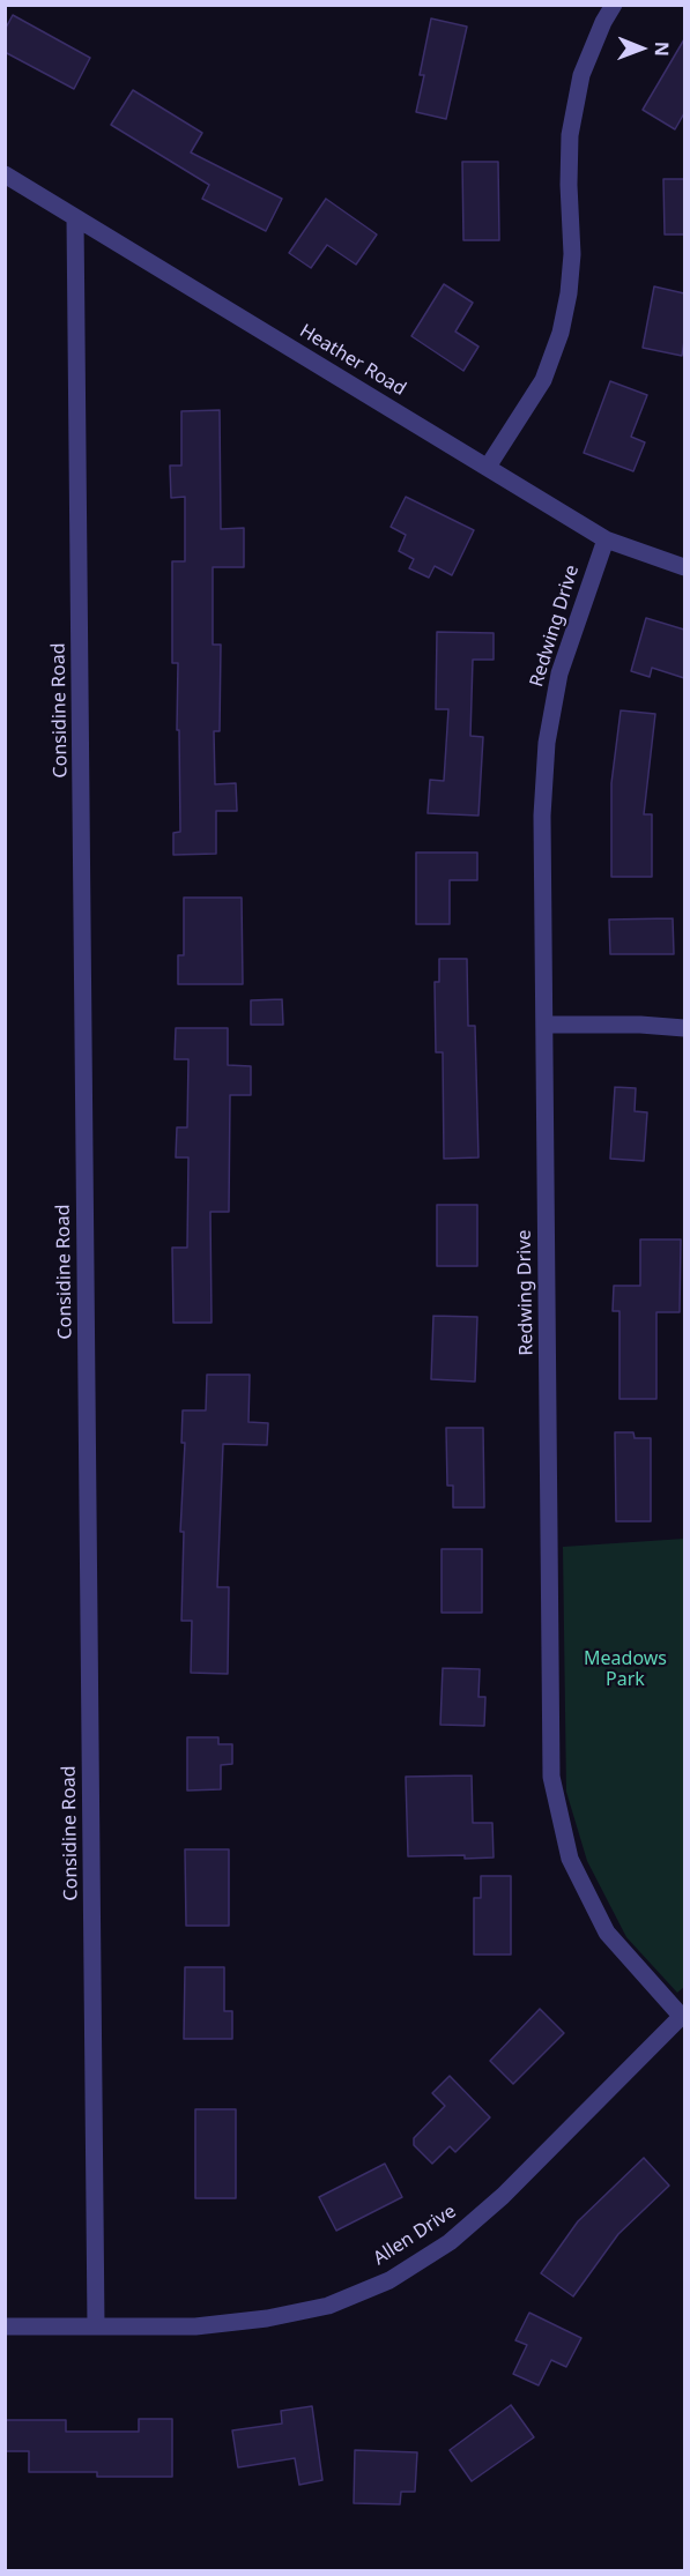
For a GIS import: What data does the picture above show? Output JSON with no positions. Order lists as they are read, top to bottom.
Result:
{
  "streets": {
    "street": [
      "Heather Road",
      "Redwing Drive",
      "Considine Road",
      "Allen Drive"
    ]
  },
  "crossings": [
    ["Heather Road", "Redwing Drive"],
    ["Heather Road", "Considine Road"],
    ["Redwing Drive", "Allen Drive"],
    ["Considine Road", "Allen Drive"]
  ],
  "parks": ["Meadows Park"],
  "north": "right"
}
